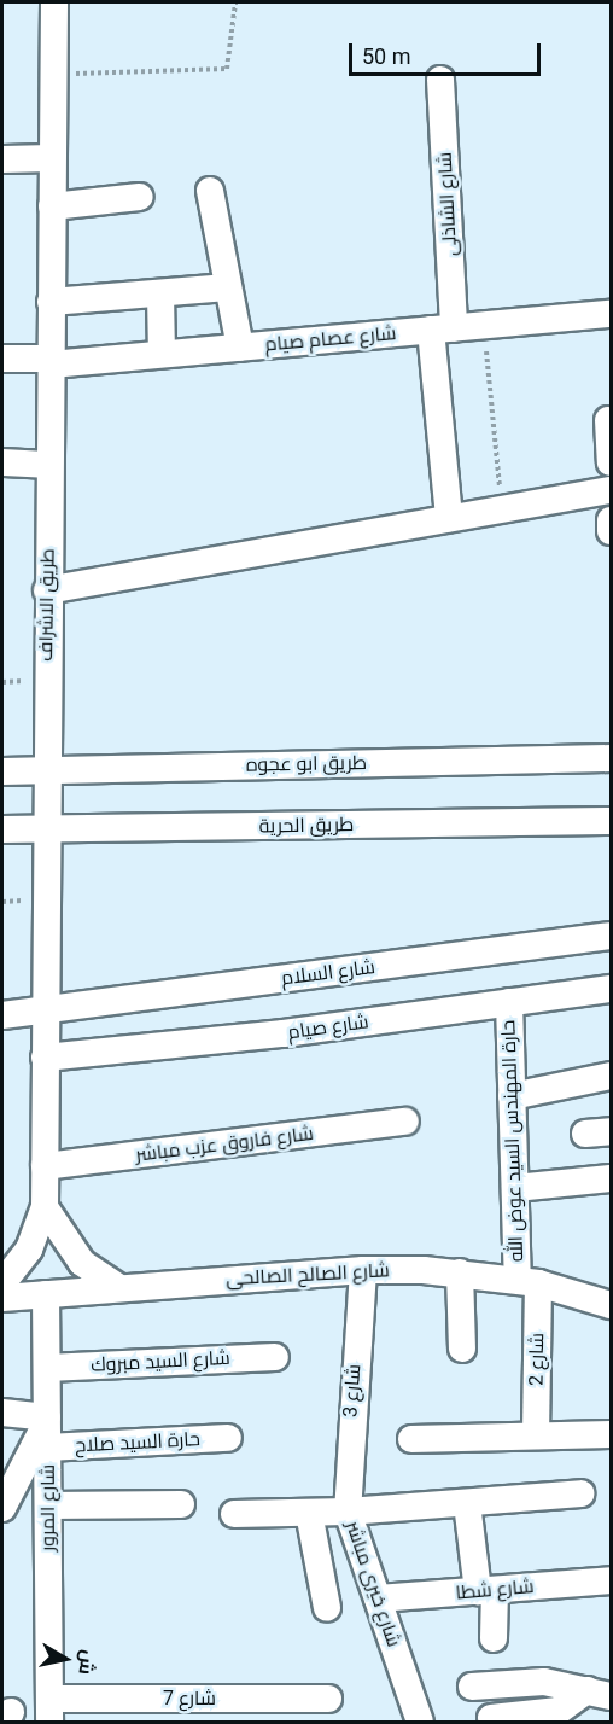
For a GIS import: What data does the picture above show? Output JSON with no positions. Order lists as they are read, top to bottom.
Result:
{
  "streets": {
    "street": [
      "شارع الشاذلى",
      "شارع عصام صيام",
      "طريق الاشراف",
      "طريق ابو عجوه",
      "طريق الحرية",
      "شارع السلام",
      "شارع صيام",
      "حارة المهندس السيد عوض الله",
      "شارع فاروق عزب مباشر",
      "شارع الصالح الصالحى",
      "شارع 2",
      "شارع السيد مبروك",
      "شارع 3",
      "حارة السيد صلاح",
      "شارع المرور",
      "شارع خيرى مباشر",
      "شارع شطا",
      "شارع 7"
    ]
  },
  "crossings": [
    ["شارع الشاذلى", "شارع عصام صيام"],
    ["شارع عصام صيام", "طريق الاشراف"],
    ["طريق الاشراف", "طريق ابو عجوه"],
    ["طريق الاشراف", "طريق الحرية"],
    ["طريق الاشراف", "شارع السلام"],
    ["طريق الاشراف", "شارع صيام"],
    ["طريق الاشراف", "شارع فاروق عزب مباشر"],
    ["شارع صيام", "حارة المهندس السيد عوض الله"],
    ["حارة المهندس السيد عوض الله", "شارع الصالح الصالحى"],
    ["حارة المهندس السيد عوض الله", "شارع 2"],
    ["شارع الصالح الصالحى", "شارع 2"],
    ["شارع الصالح الصالحى", "شارع 3"],
    ["شارع الصالح الصالحى", "شارع المرور"],
    ["شارع السيد مبروك", "شارع المرور"],
    ["شارع 3", "شارع خيرى مباشر"],
    ["حارة السيد صلاح", "شارع المرور"],
    ["شارع المرور", "شارع 7"],
    ["شارع خيرى مباشر", "شارع شطا"]
  ],
  "scale_bar": "50 m",
  "north": "right"
}
